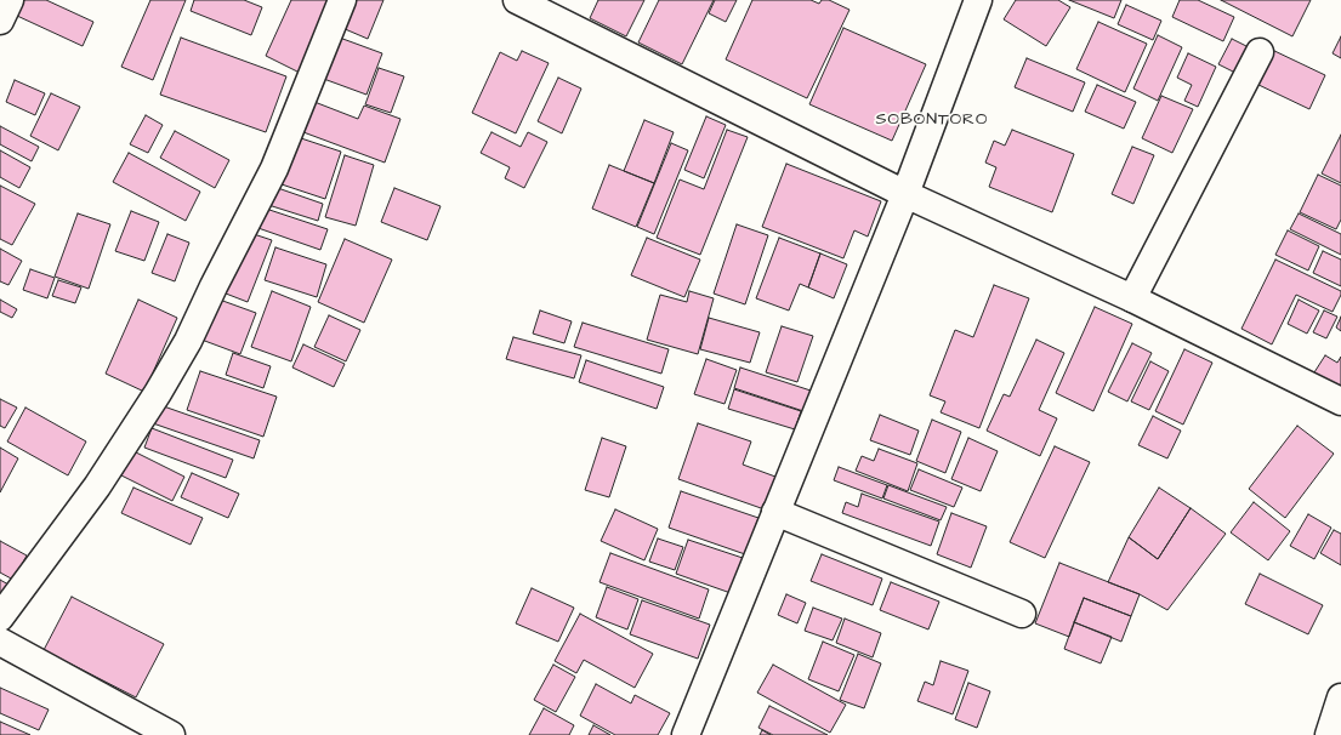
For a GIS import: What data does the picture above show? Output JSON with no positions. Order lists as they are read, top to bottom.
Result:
{
  "districts": ["SOBONTORO"]
}
